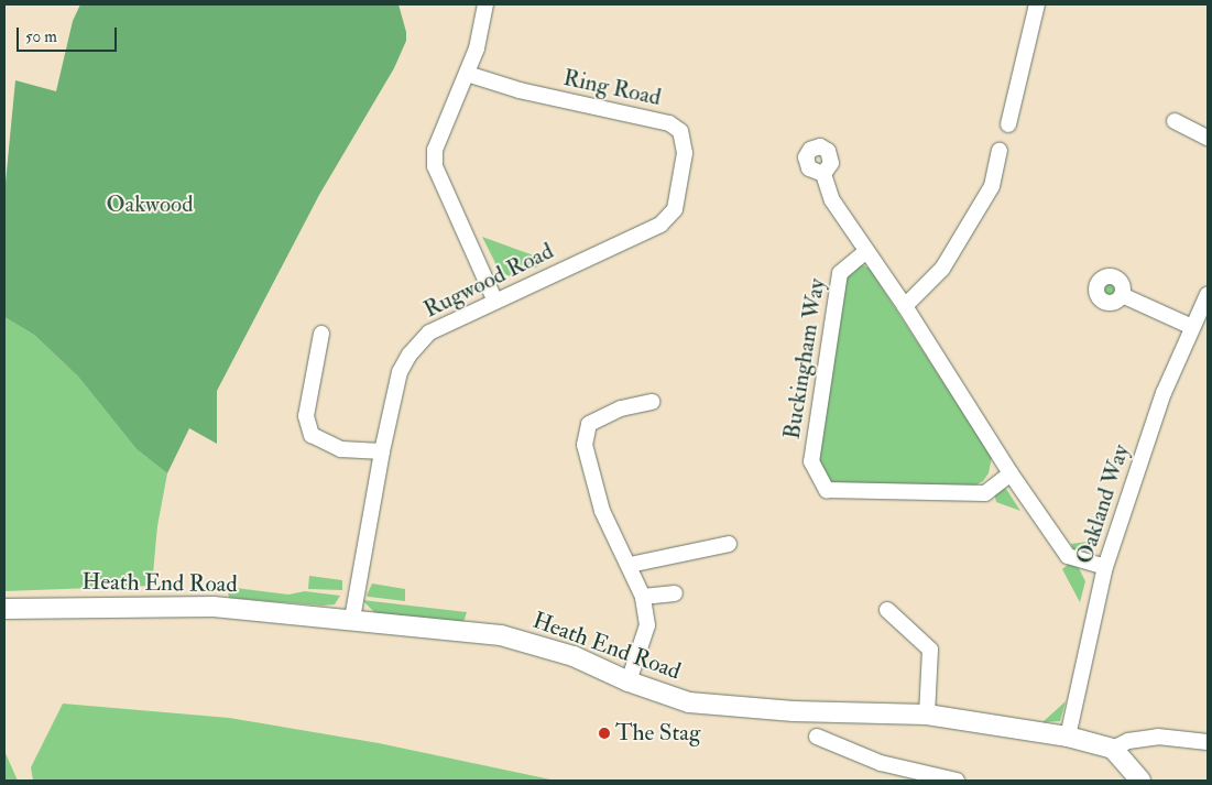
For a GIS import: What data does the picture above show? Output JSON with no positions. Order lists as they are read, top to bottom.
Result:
{
  "streets": {
    "street": [
      "Ring Road",
      "Rugwood Road",
      "Buckingham Way",
      "Oakland Way",
      "Heath End Road"
    ]
  },
  "crossings": [
    ["Ring Road", "Rugwood Road"],
    ["Rugwood Road", "Heath End Road"],
    ["Oakland Way", "Heath End Road"]
  ],
  "parks": ["Oakwood"],
  "places": ["The Stag"],
  "scale_bar": "50 m"
}
